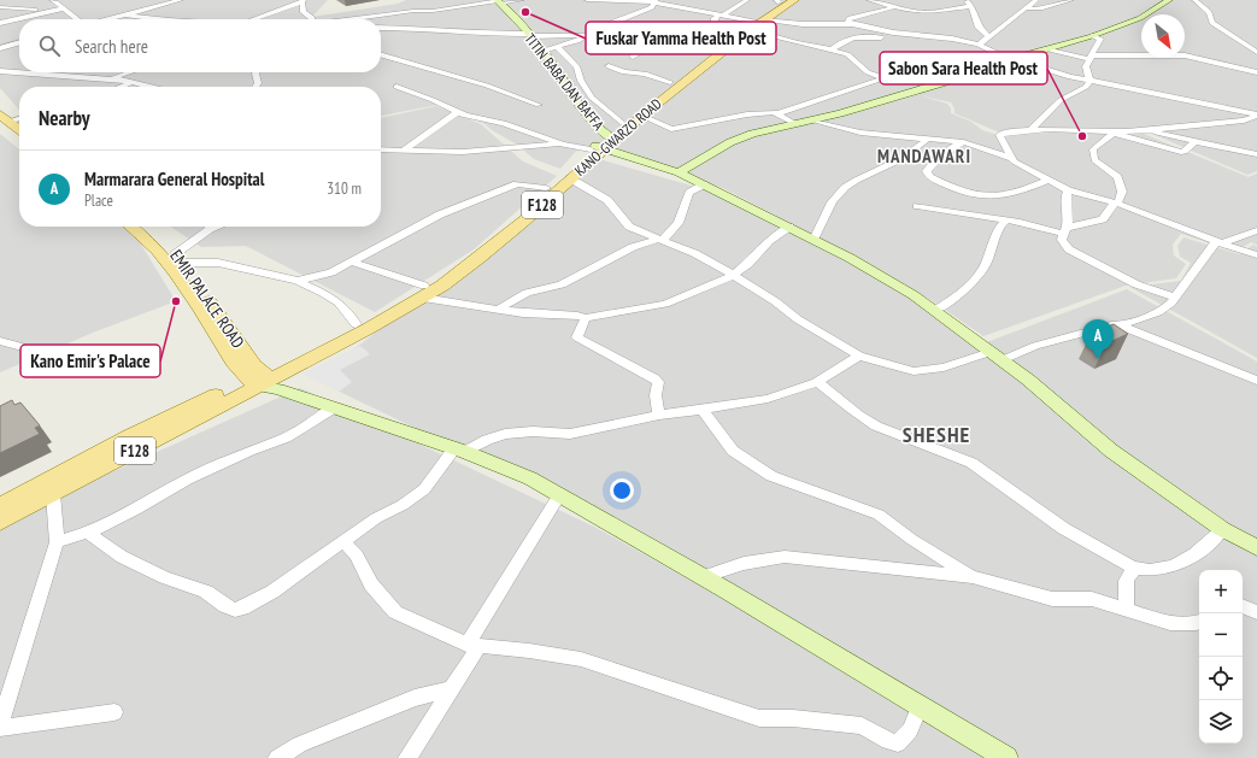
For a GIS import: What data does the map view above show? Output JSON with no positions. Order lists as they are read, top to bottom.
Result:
{
  "streets": {
    "main road": ["KANO-GWARZO ROAD", "F128", "EMIR PALACE ROAD"],
    "street": ["TITIN BABA DAN BAFFA"]
  },
  "crossings": [
    ["TITIN BABA DAN BAFFA", "KANO-GWARZO ROAD"],
    ["KANO-GWARZO ROAD", "F128"],
    ["KANO-GWARZO ROAD", "EMIR PALACE ROAD"],
    ["F128", "EMIR PALACE ROAD"]
  ],
  "districts": ["MANDAWARI", "SHESHE"],
  "places": ["Fuskar Yamma Health Post", "Sabon Sara Health Post", "Kano Emir's Palace"],
  "north": "bottom right",
  "page": {
    "search": "Search here",
    "heading": "Nearby",
    "list": [
      {
        "mark": "A",
        "name": "Marmarara General Hospital",
        "note": "Place",
        "value": "310 m"
      }
    ],
    "pins": "A",
    "map_buttons": ["+", "−"]
  }
}
